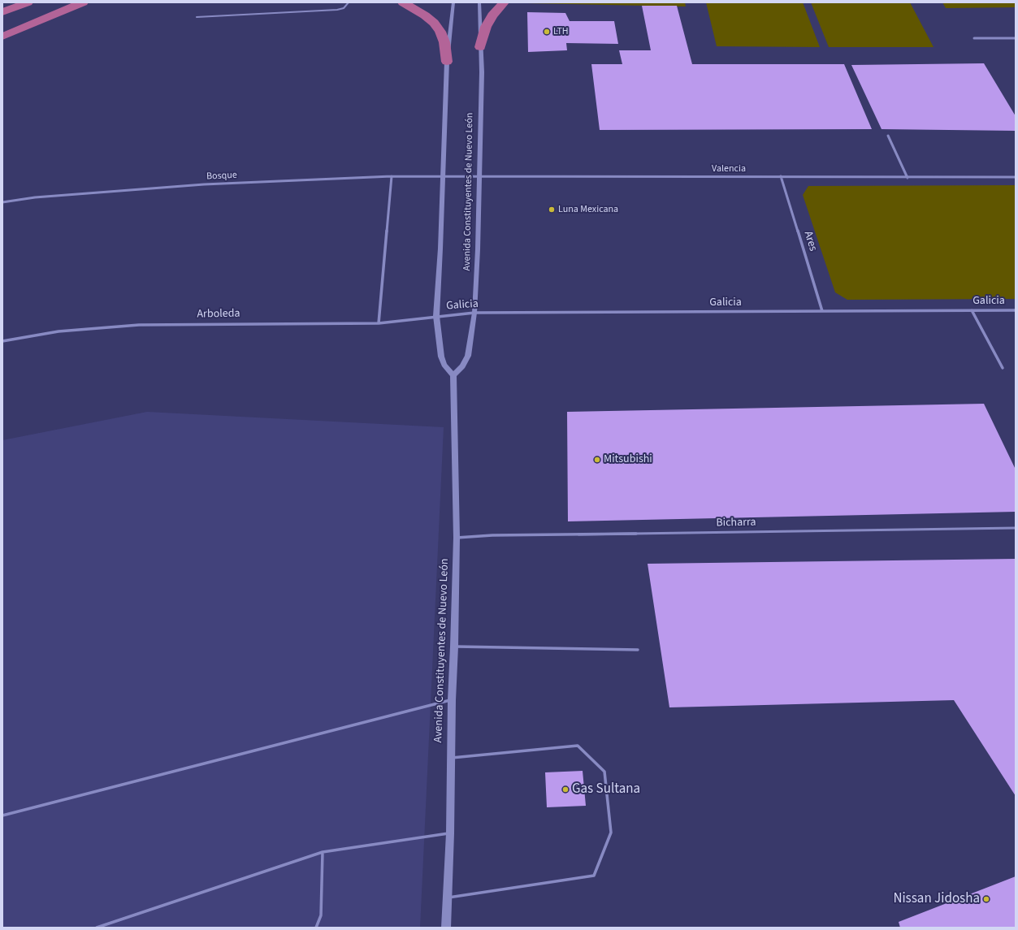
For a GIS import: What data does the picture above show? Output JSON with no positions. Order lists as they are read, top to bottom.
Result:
{
  "streets": {
    "main road": ["Avenida Constituyentes de Nuevo León"],
    "street": [
      "Valencia",
      "Bosque",
      "Ares",
      "Galicia",
      "Arboleda"
    ],
    "lane": ["Bicharra"]
  },
  "crossings": [
    ["Valencia", "Bosque"],
    ["Valencia", "Avenida Constituyentes de Nuevo León"],
    ["Valencia", "Ares"],
    ["Avenida Constituyentes de Nuevo León", "Galicia"],
    ["Avenida Constituyentes de Nuevo León", "Bicharra"],
    ["Ares", "Galicia"],
    ["Galicia", "Arboleda"]
  ],
  "places": [
    "LTH",
    "Luna Mexicana",
    "Mitsubishi",
    "Gas Sultana",
    "Nissan Jidosha"
  ]
}
